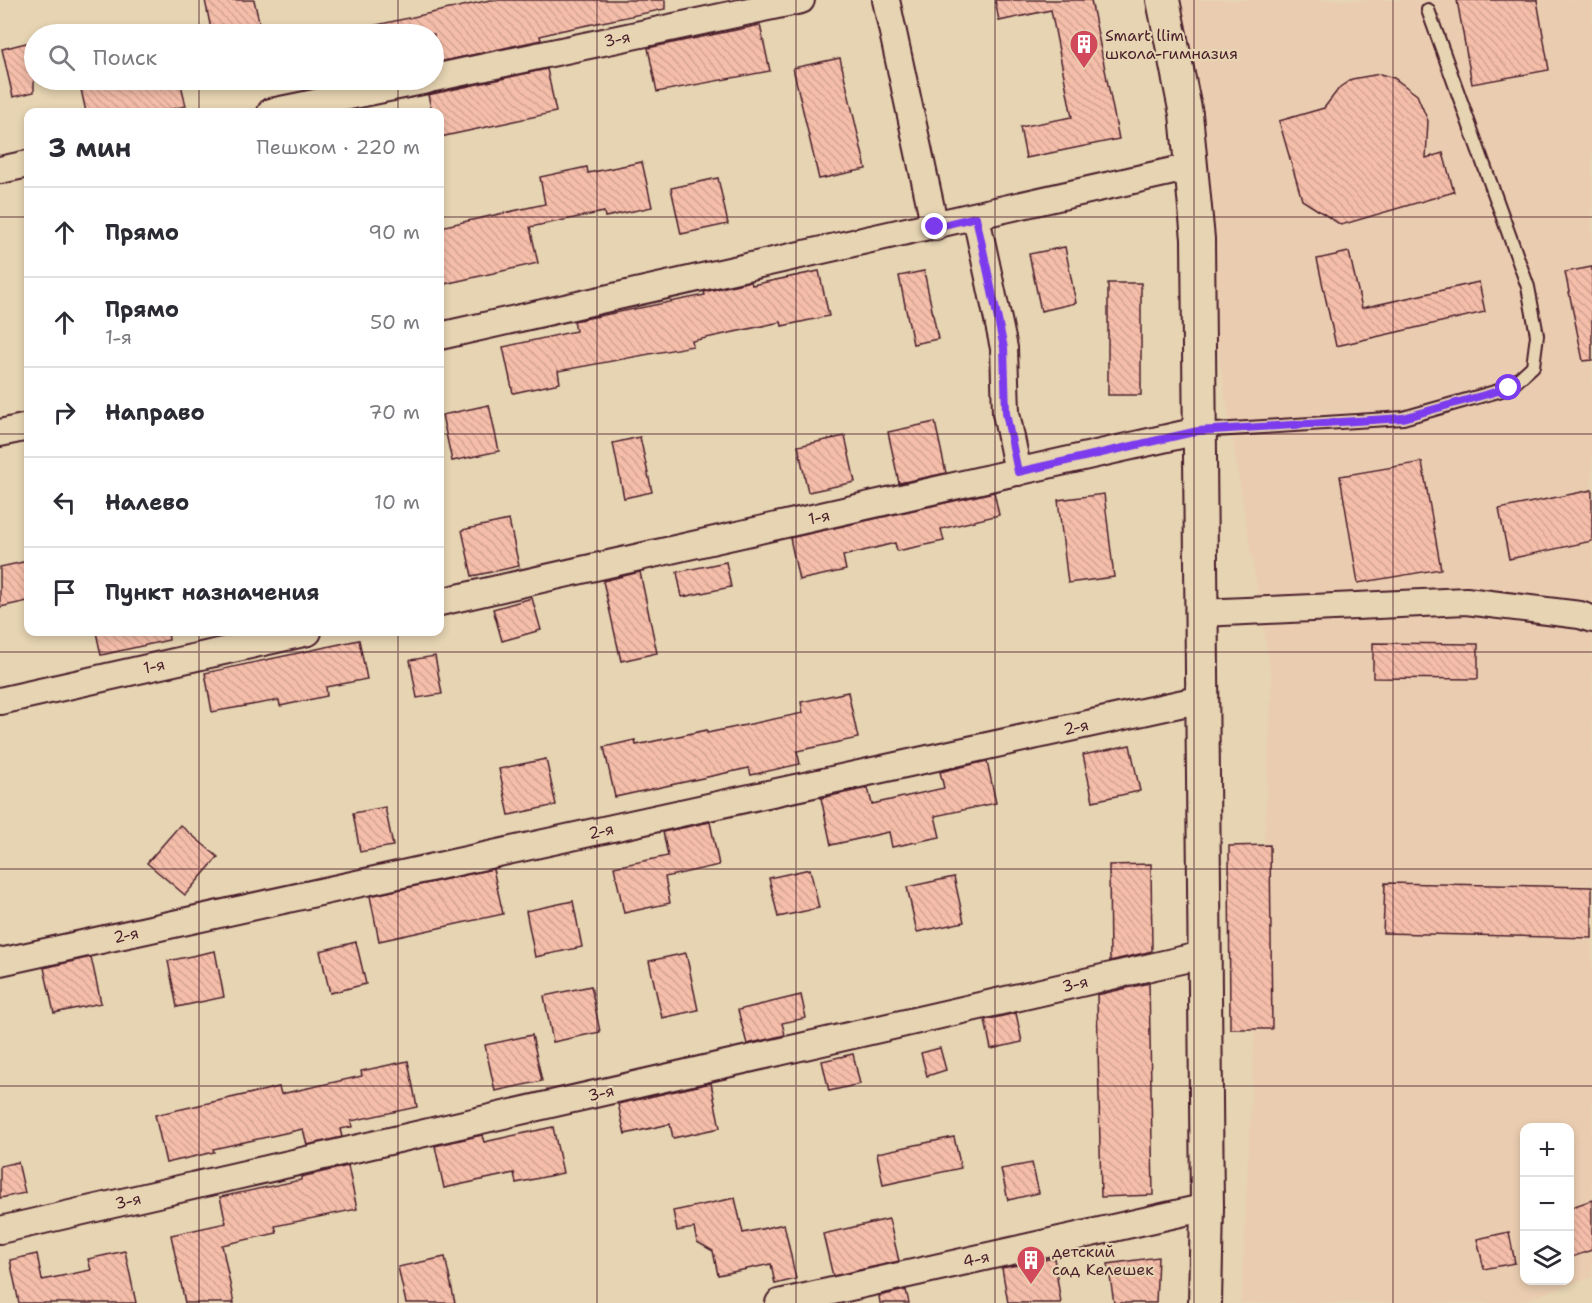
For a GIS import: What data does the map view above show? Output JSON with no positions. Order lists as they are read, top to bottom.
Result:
{
  "streets": {
    "street": [
      "3-я",
      "1-я",
      "2-я",
      "4-я"
    ]
  },
  "places": {
    "building": ["Smart llim школа-гимназия", "детский сад Келешек"]
  },
  "page": {
    "search": "Поиск",
    "heading": ["3 мин", "Пешком · 220 m"],
    "list": [
      ["Прямо", "90 m"],
      ["Прямо", "1-я", "50 m"],
      ["Направо", "70 m"],
      ["Налево", "10 m"],
      "Пункт назначения"
    ],
    "map_buttons": ["+", "−"]
  }
}
